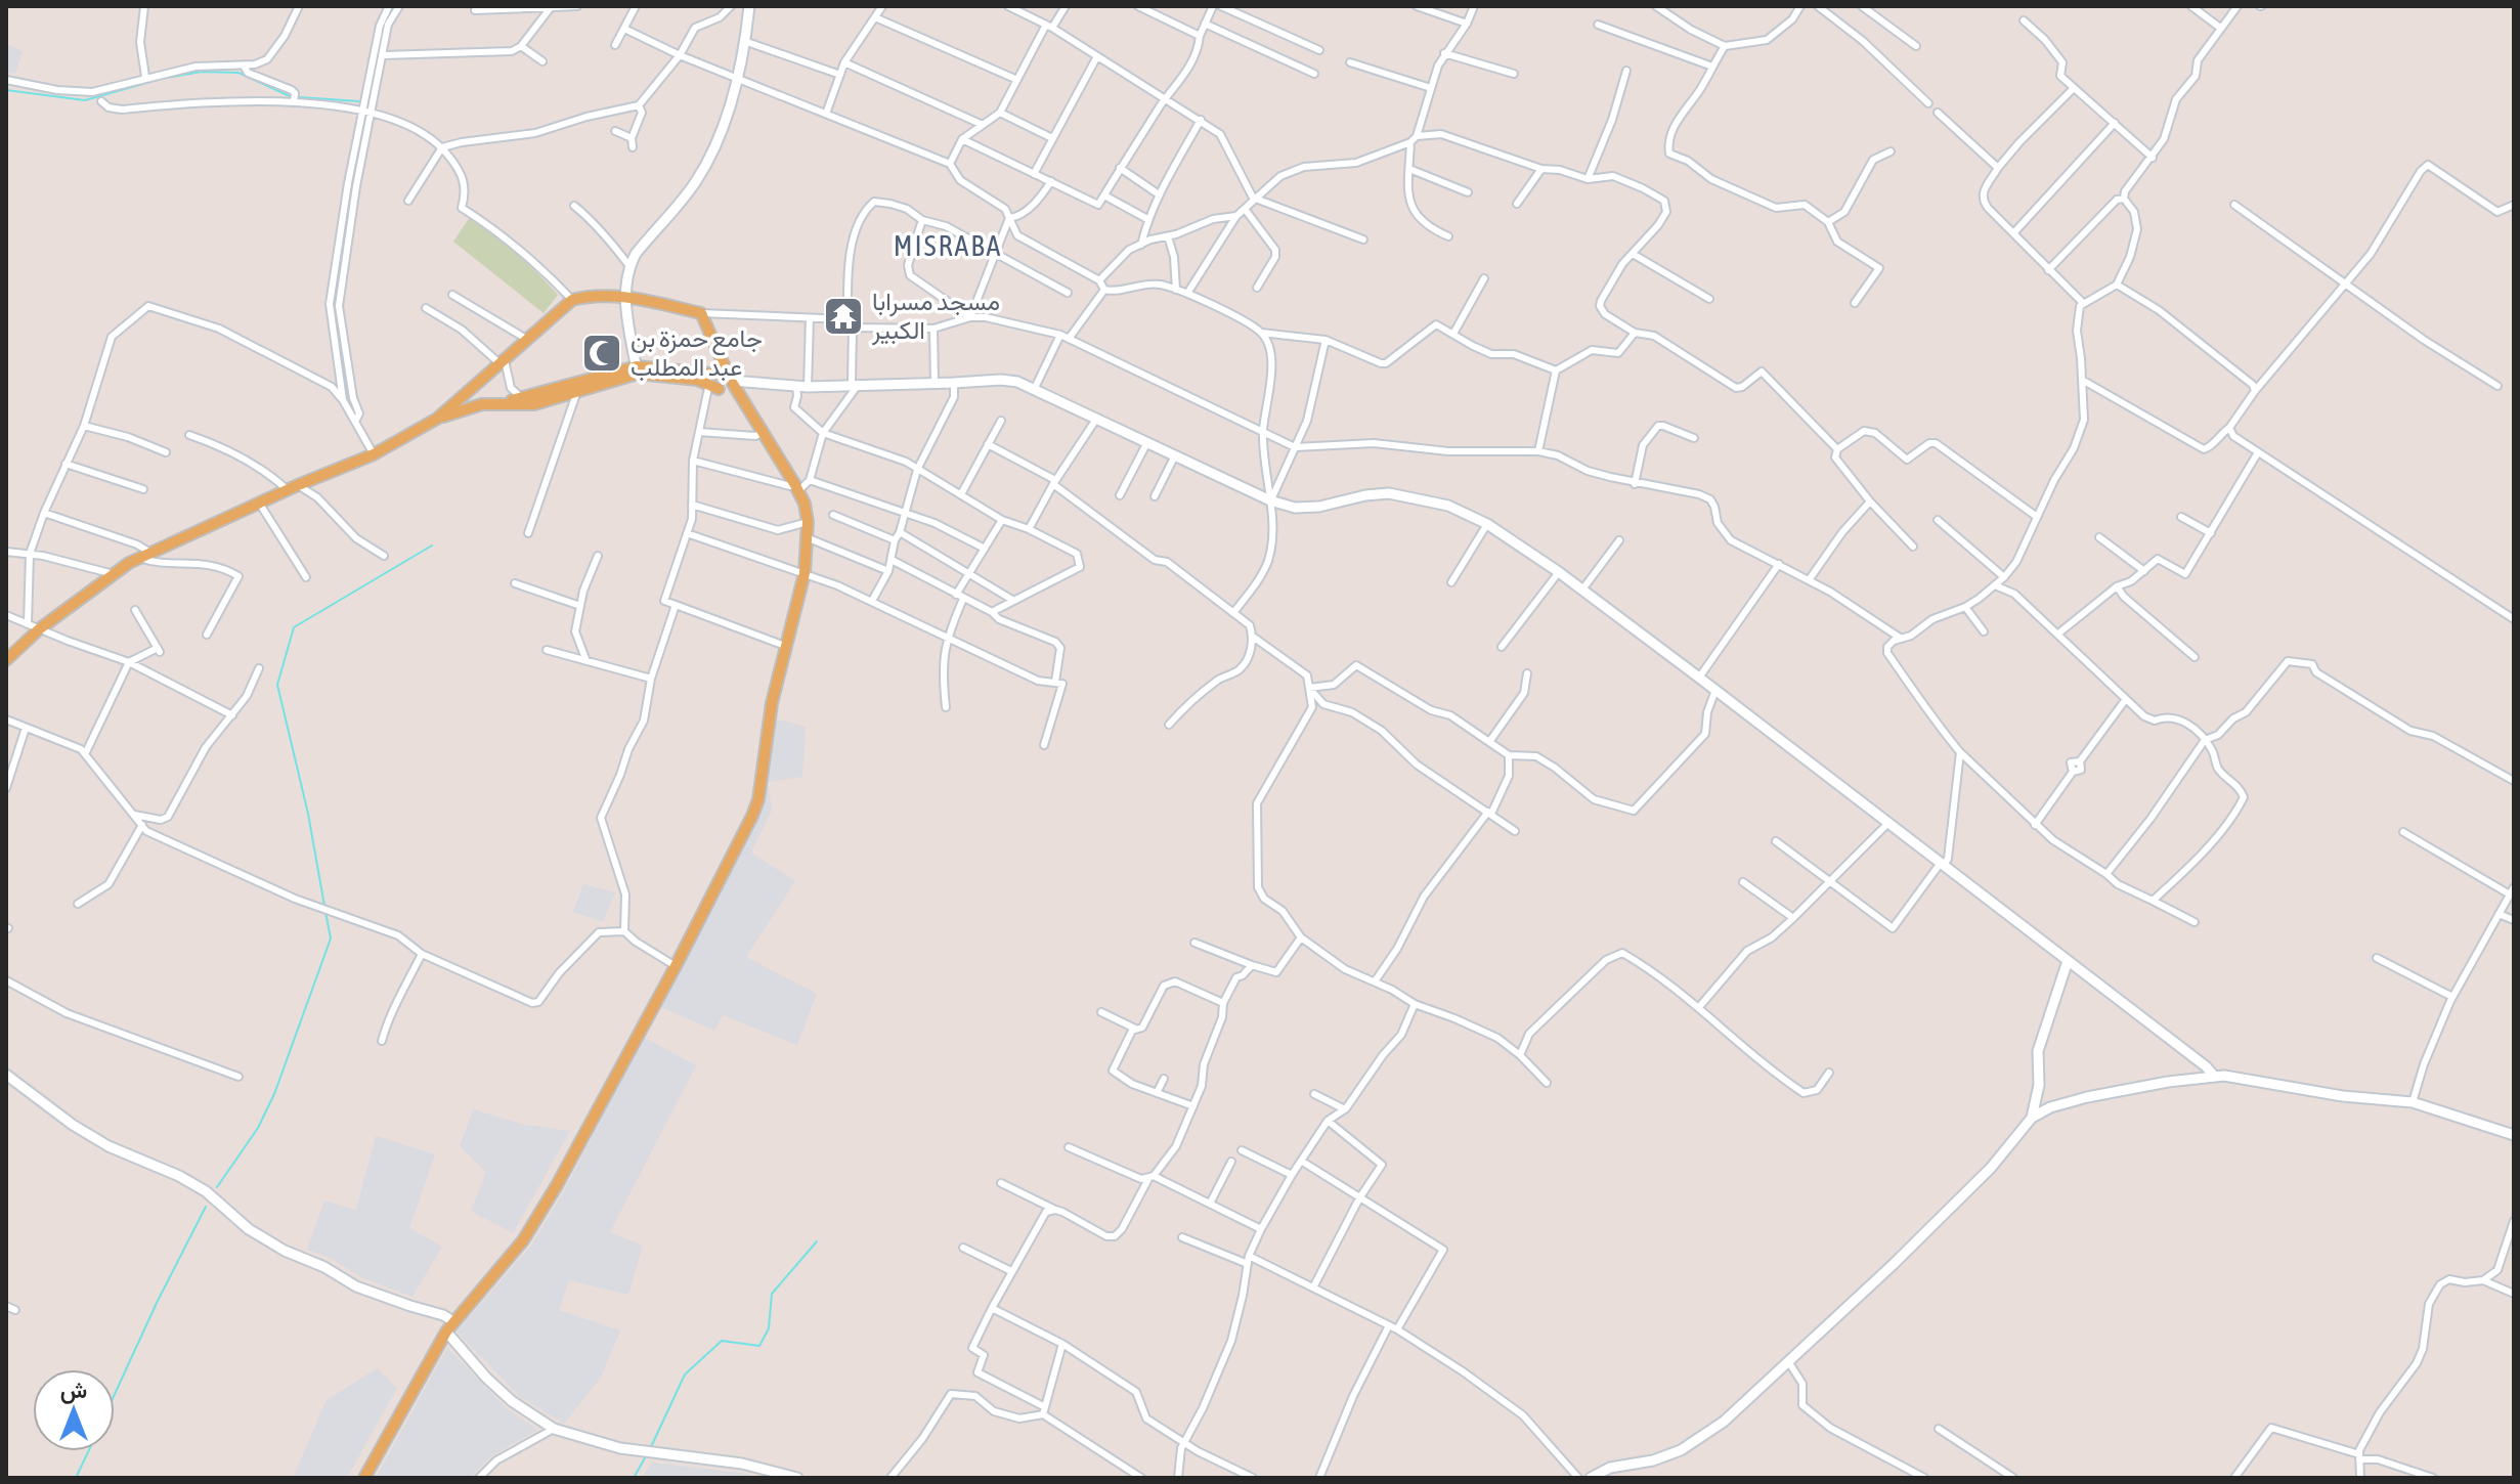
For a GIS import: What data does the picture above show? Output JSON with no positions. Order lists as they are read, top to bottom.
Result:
{
  "districts": ["MISRABA"],
  "places": {
    "temple": ["مسجد مسرابا الكبير"],
    "mosque": ["جامع حمزة بن عبد المطلب"]
  },
  "north": "top"
}
